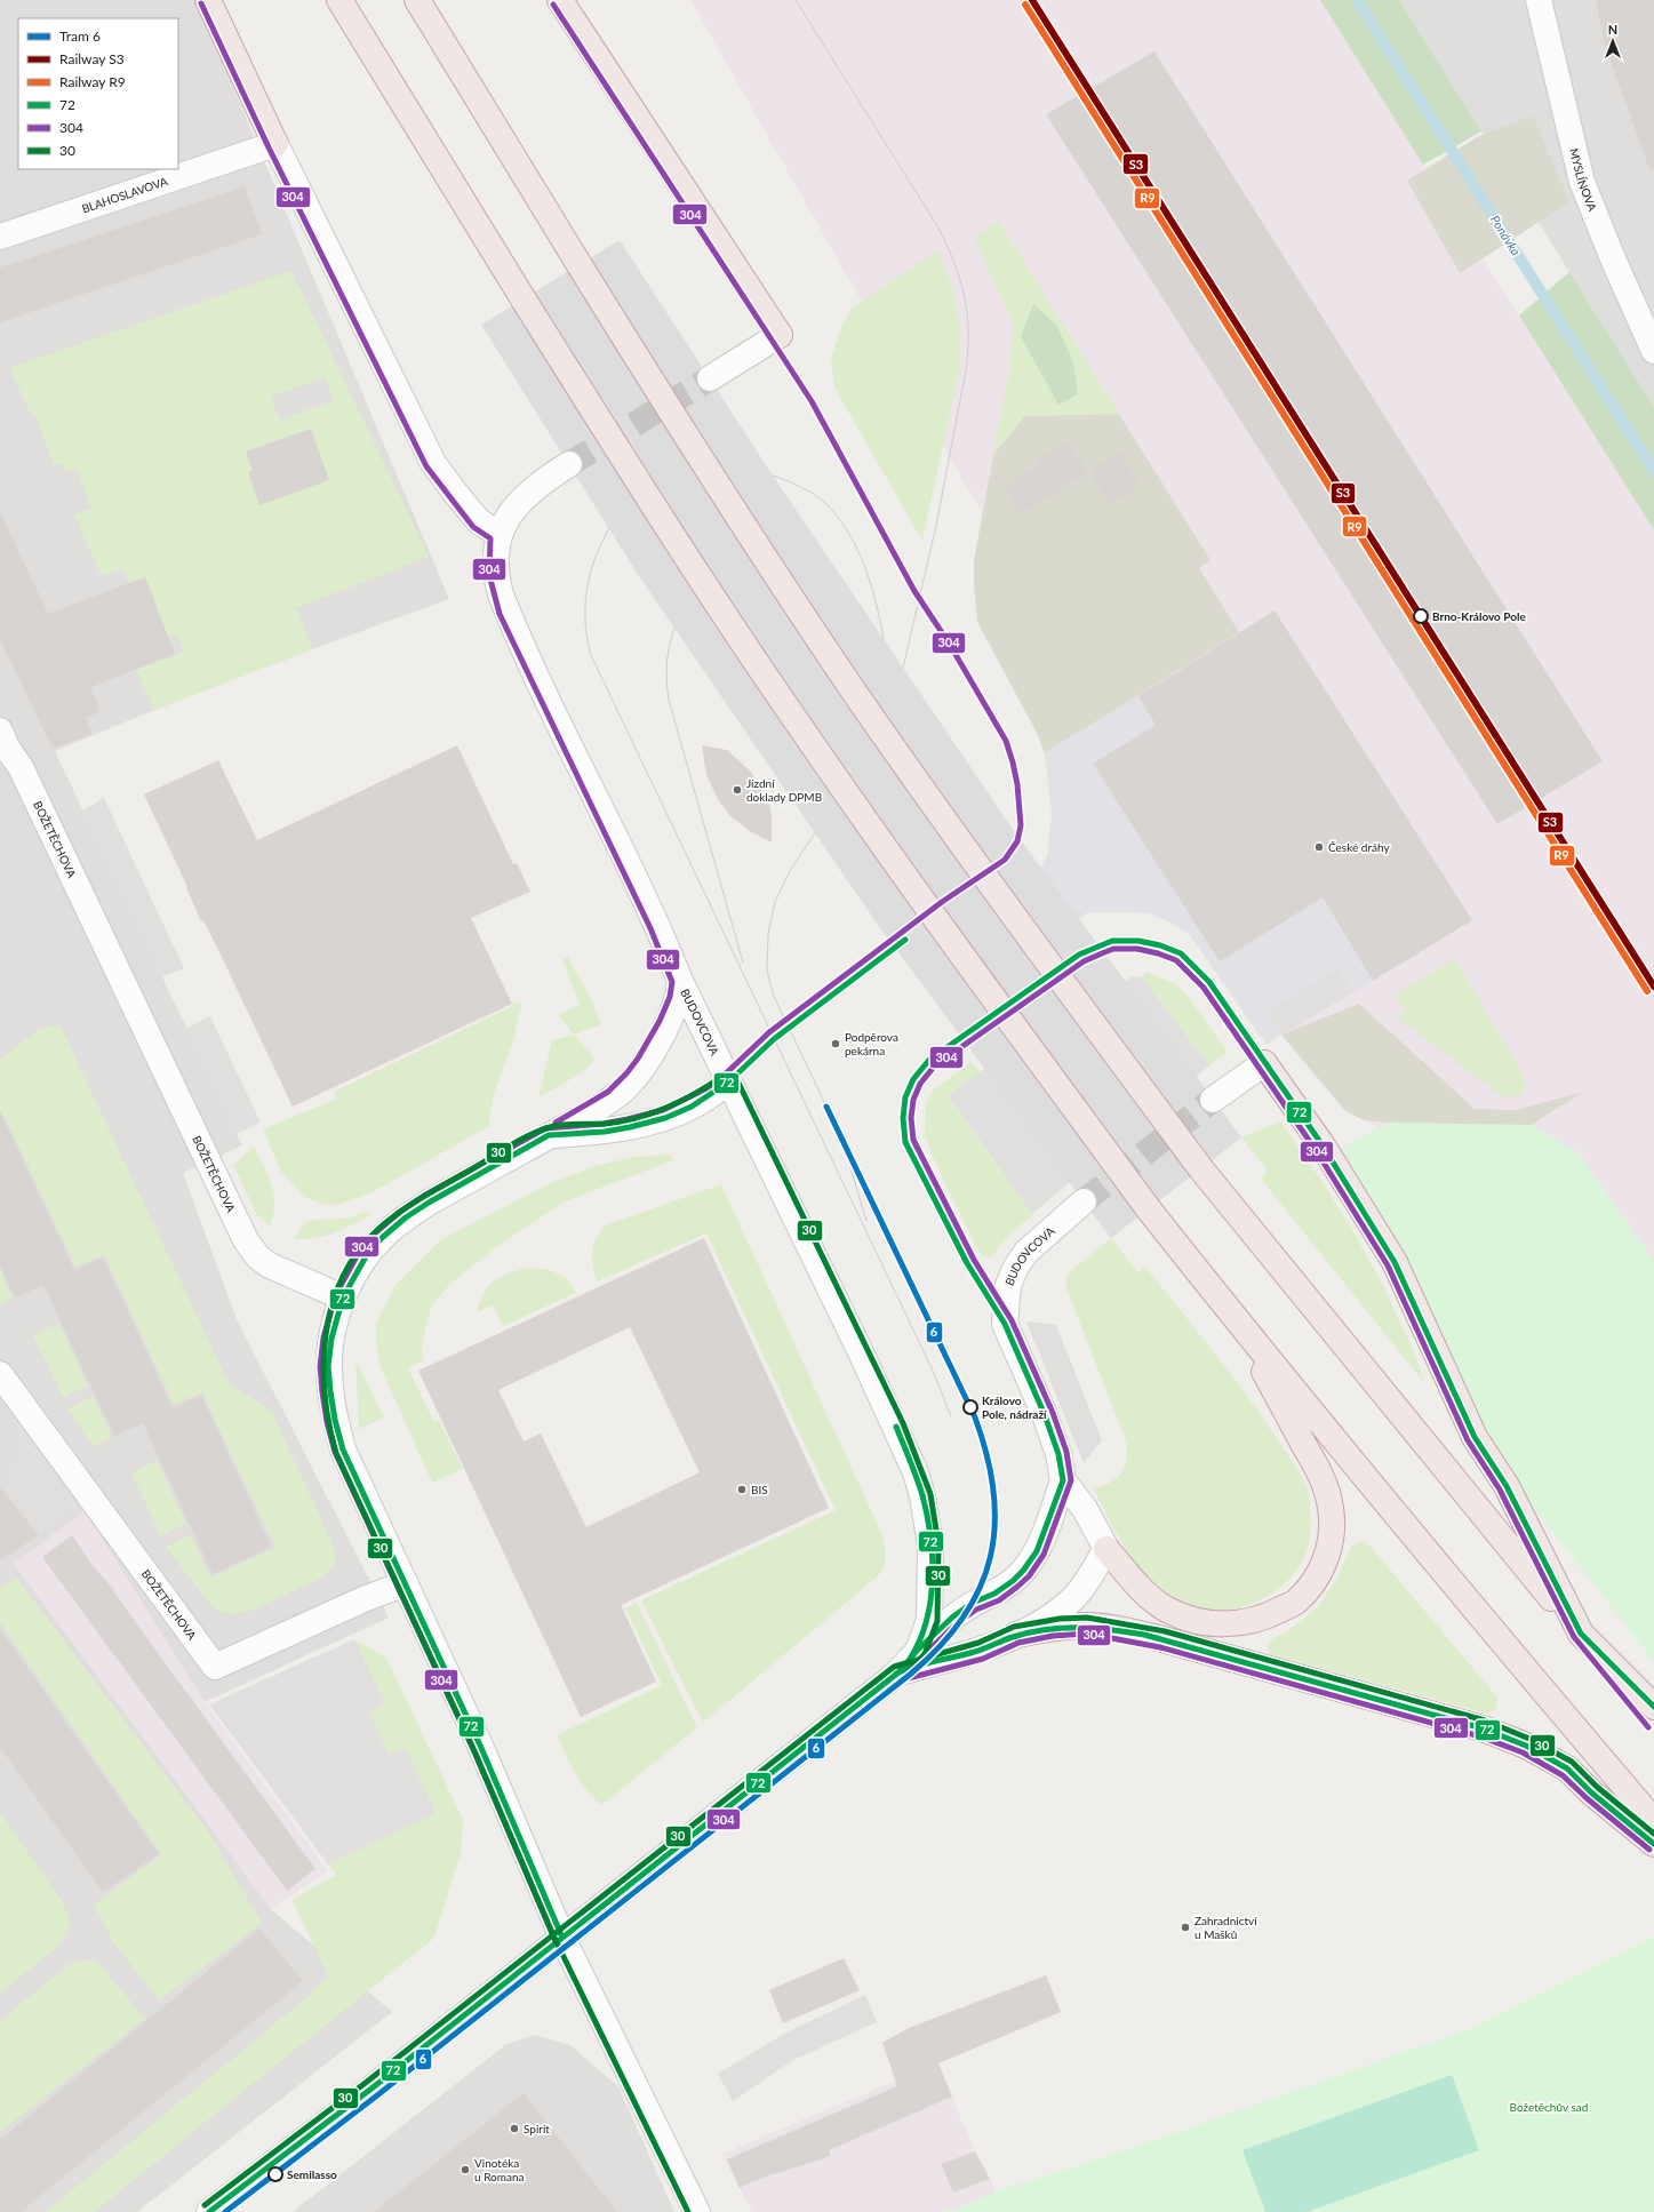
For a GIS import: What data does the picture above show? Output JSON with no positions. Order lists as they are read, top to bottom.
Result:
{
  "streets": {
    "street": [
      "MYSLÍNOVA",
      "BLAHOSLAVOVA",
      "BOŽETĚCHOVA",
      "BUDOVCOVA"
    ]
  },
  "water": ["Ponávka"],
  "parks": ["Božetěchův sad"],
  "places": [
    "Brno-Královo Pole",
    "Jízdní doklady DPMB",
    "České dráhy",
    "Podpěrova pekárna",
    "Královo Pole, nádraží",
    "BIS",
    "Zahradnictví u Mašků",
    "Spirit",
    "Vinotéka u Romana",
    "Semilasso"
  ],
  "lines": [
    "rail line S3",
    "transit line 304",
    "rail line R9",
    "transit line 72",
    "transit line 30",
    "tram line 6"
  ],
  "legend": [
    "Tram 6",
    "Railway S3",
    "Railway R9",
    "72",
    "304",
    "30"
  ],
  "north": "top"
}
